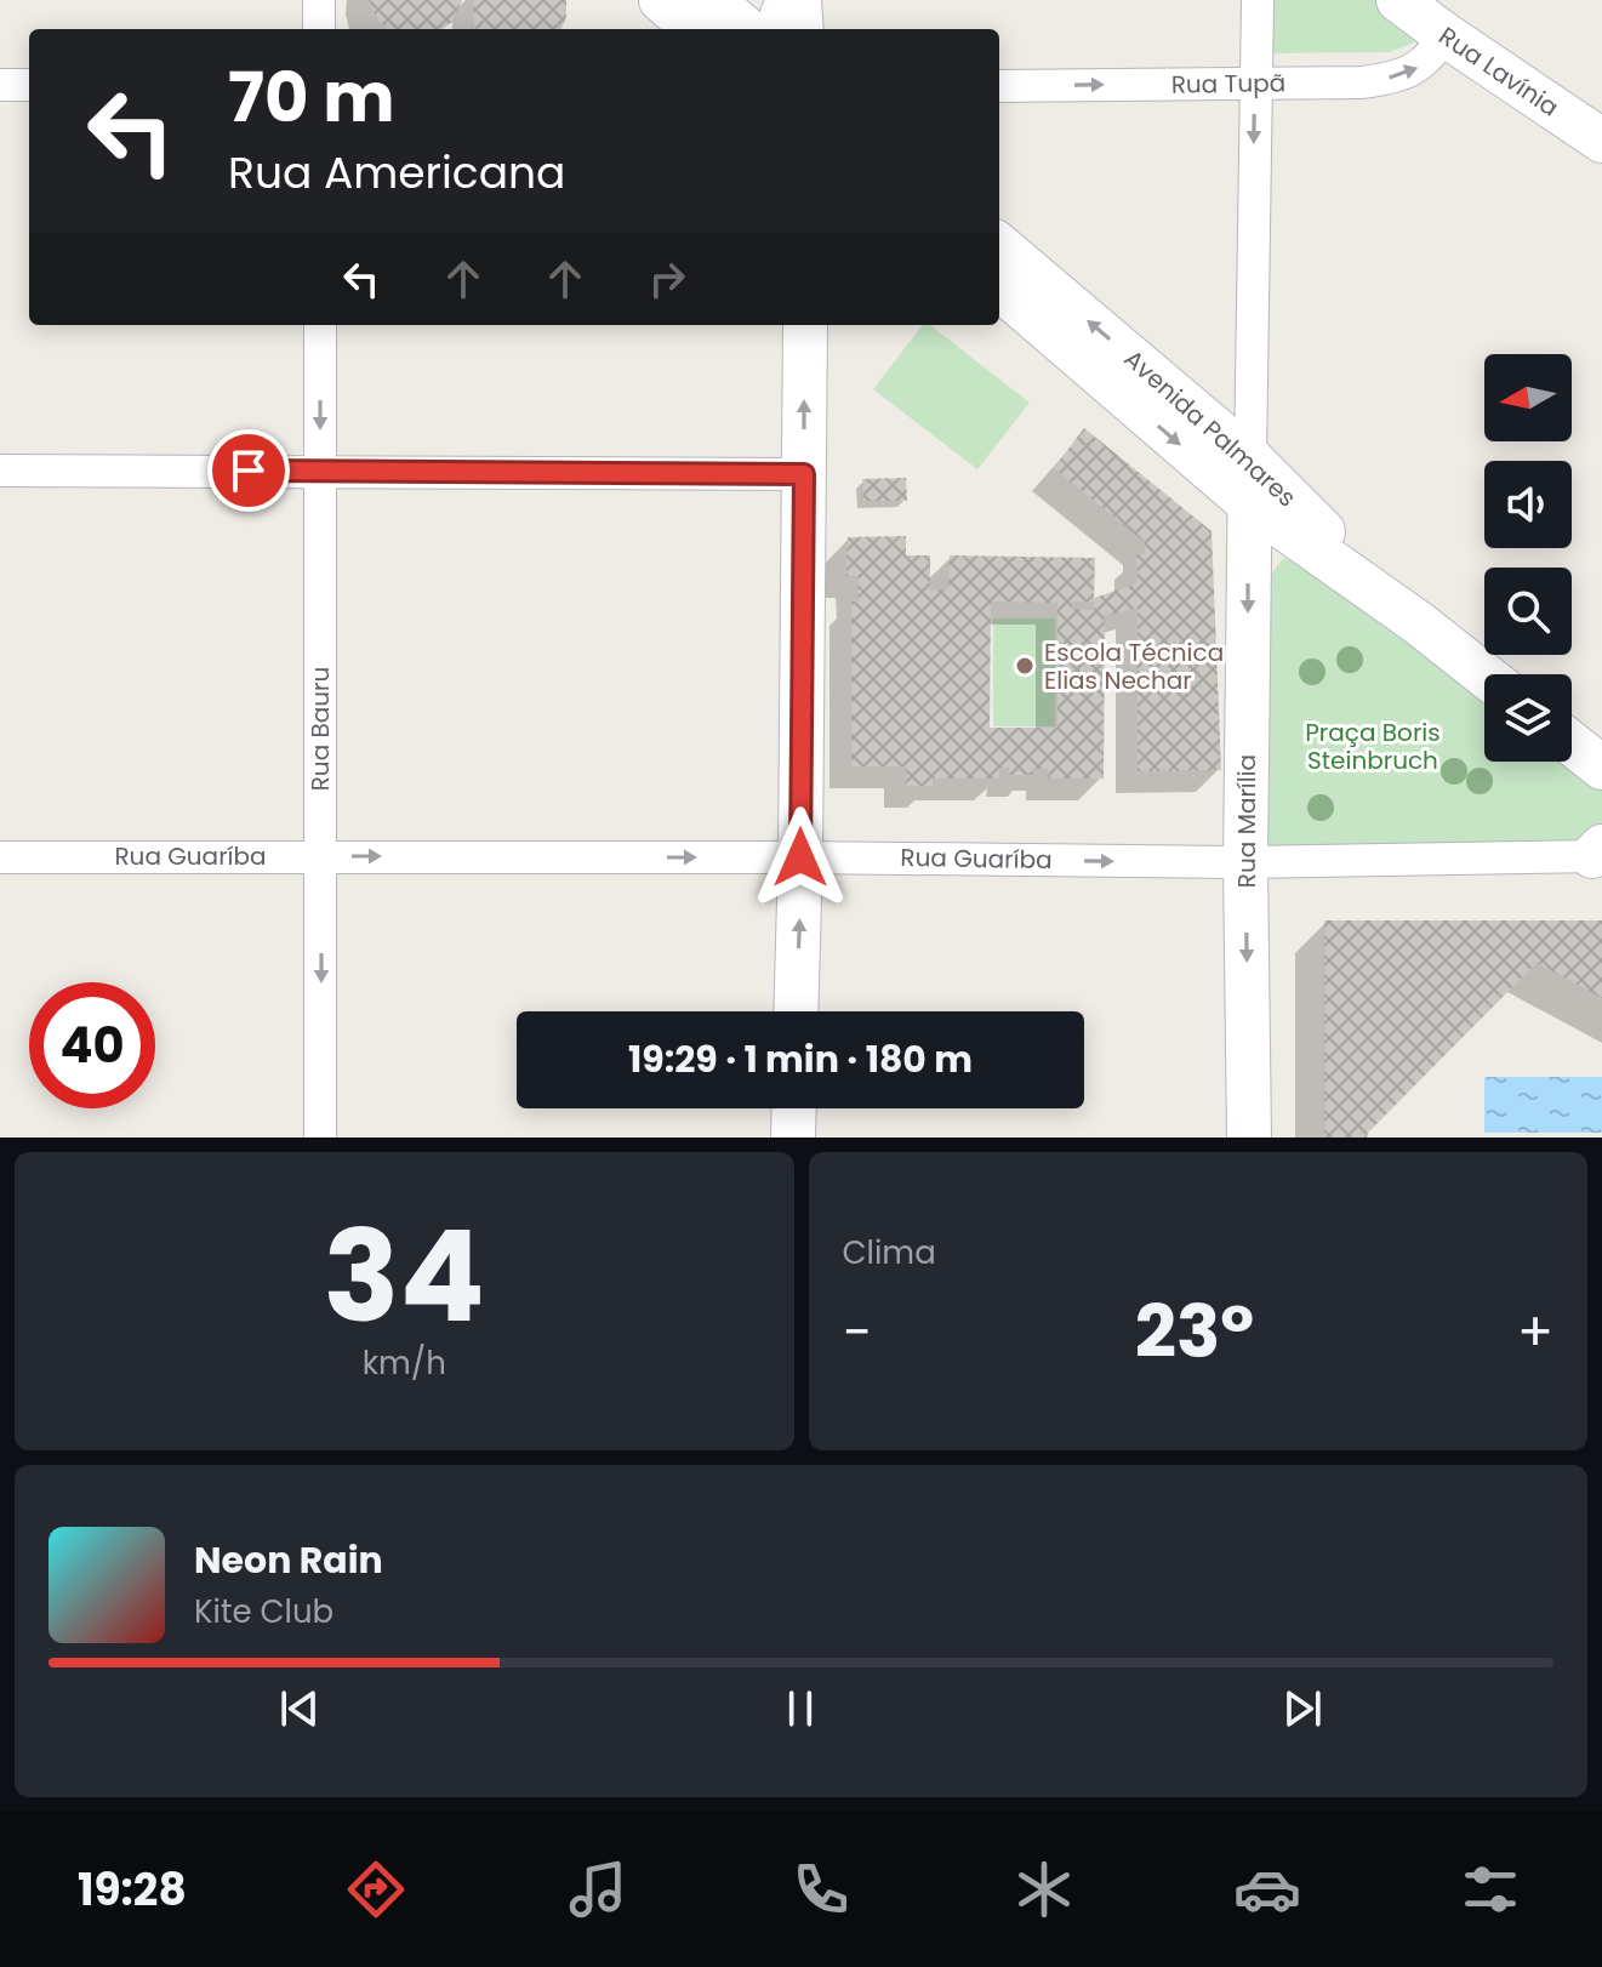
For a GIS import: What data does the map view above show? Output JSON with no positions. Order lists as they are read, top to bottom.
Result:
{
  "streets": {
    "main road": ["Rua Lavínia", "Avenida Palmares", "Rua Marília"],
    "street": ["Rua Tupã", "Rua Bauru", "Rua Guaríba"]
  },
  "crossings": [
    ["Rua Lavínia", "Rua Tupã"],
    ["Avenida Palmares", "Rua Marília"],
    ["Rua Bauru", "Rua Guaríba"],
    ["Rua Marília", "Rua Guaríba"]
  ],
  "one_way": [
    "Rua Tupã",
    "Rua Bauru",
    "Rua Marília",
    "Rua Guaríba"
  ],
  "parks": ["Praça Boris Steinbruch"],
  "places": ["Escola Técnica Elias Nechar"],
  "north": "left",
  "page": {
    "turn": ["70 m", "Rua Americana"],
    "limit": "40",
    "trip": "19:29 · 1 min · 180 m",
    "tile": [
      ["34", "km/h"],
      "Clima"
    ],
    "heat": ["−", "23°", "+"],
    "song": ["Neon Rain", "Kite Club"],
    "tabs": "19:28"
  }
}
